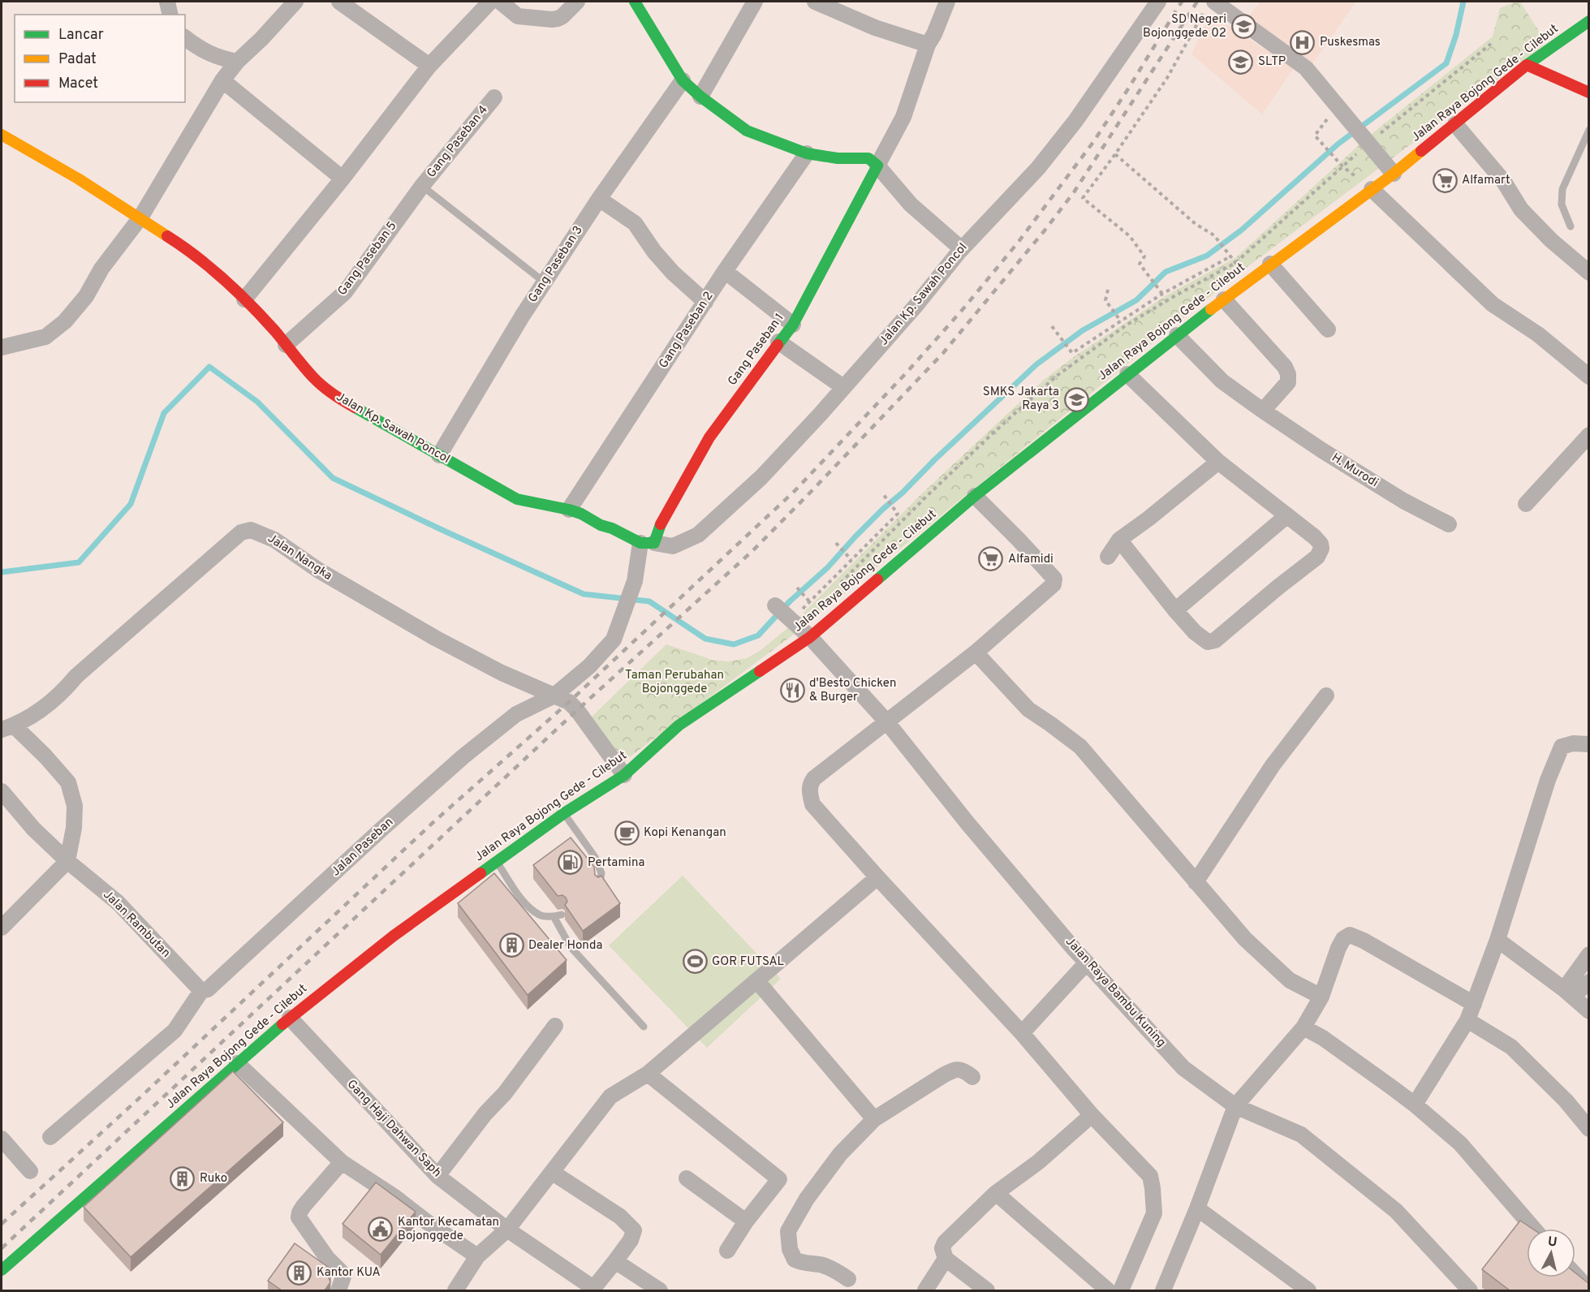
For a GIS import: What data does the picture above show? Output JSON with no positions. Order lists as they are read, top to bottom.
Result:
{
  "streets": {
    "main road": ["Jalan Raya Bojong Gede - Cilebut", "Jalan Kp. Sawah Poncol", "Gang Paseban 1"],
    "street": [
      "Gang Paseban 4",
      "Gang Paseban 5",
      "Gang Paseban 3",
      "Gang Paseban 2",
      "H. Murodi",
      "Jalan Nangka",
      "Jalan Paseban",
      "Jalan Rambutan",
      "Jalan Raya Bambu Kuning",
      "Gang Haji Dahwan Saph"
    ]
  },
  "crossings": [
    ["Jalan Raya Bojong Gede - Cilebut", "H. Murodi"],
    ["Jalan Raya Bojong Gede - Cilebut", "Jalan Nangka"],
    ["Jalan Raya Bojong Gede - Cilebut", "Jalan Raya Bambu Kuning"],
    ["Jalan Raya Bojong Gede - Cilebut", "Gang Haji Dahwan Saph"],
    ["Gang Paseban 4", "Gang Paseban 5"],
    ["Gang Paseban 5", "Jalan Kp. Sawah Poncol"],
    ["Gang Paseban 3", "Jalan Kp. Sawah Poncol"],
    ["Jalan Kp. Sawah Poncol", "Gang Paseban 2"],
    ["Jalan Kp. Sawah Poncol", "Gang Paseban 1"],
    ["Jalan Kp. Sawah Poncol", "Jalan Paseban"],
    ["Gang Paseban 1", "Jalan Paseban"],
    ["Jalan Nangka", "Jalan Paseban"],
    ["Jalan Paseban", "Jalan Rambutan"]
  ],
  "parks": ["Taman Perubahan Bojonggede"],
  "places": {
    "school or university": ["SD Negeri Bojonggede 02", "SLTP", "SMKS Jakarta Raya 3"],
    "hospital": ["Puskesmas"],
    "supermarket": ["Alfamart", "Alfamidi"],
    "restaurant": ["d'Besto Chicken & Burger"],
    "cafe": ["Kopi Kenangan"],
    "fuel station": ["Pertamina"],
    "building": ["Dealer Honda", "Ruko", "Kantor KUA"],
    "sports": ["GOR FUTSAL"],
    "public building": ["Kantor Kecamatan Bojonggede"]
  },
  "legend": ["Lancar", "Padat", "Macet"],
  "north": "top"
}
